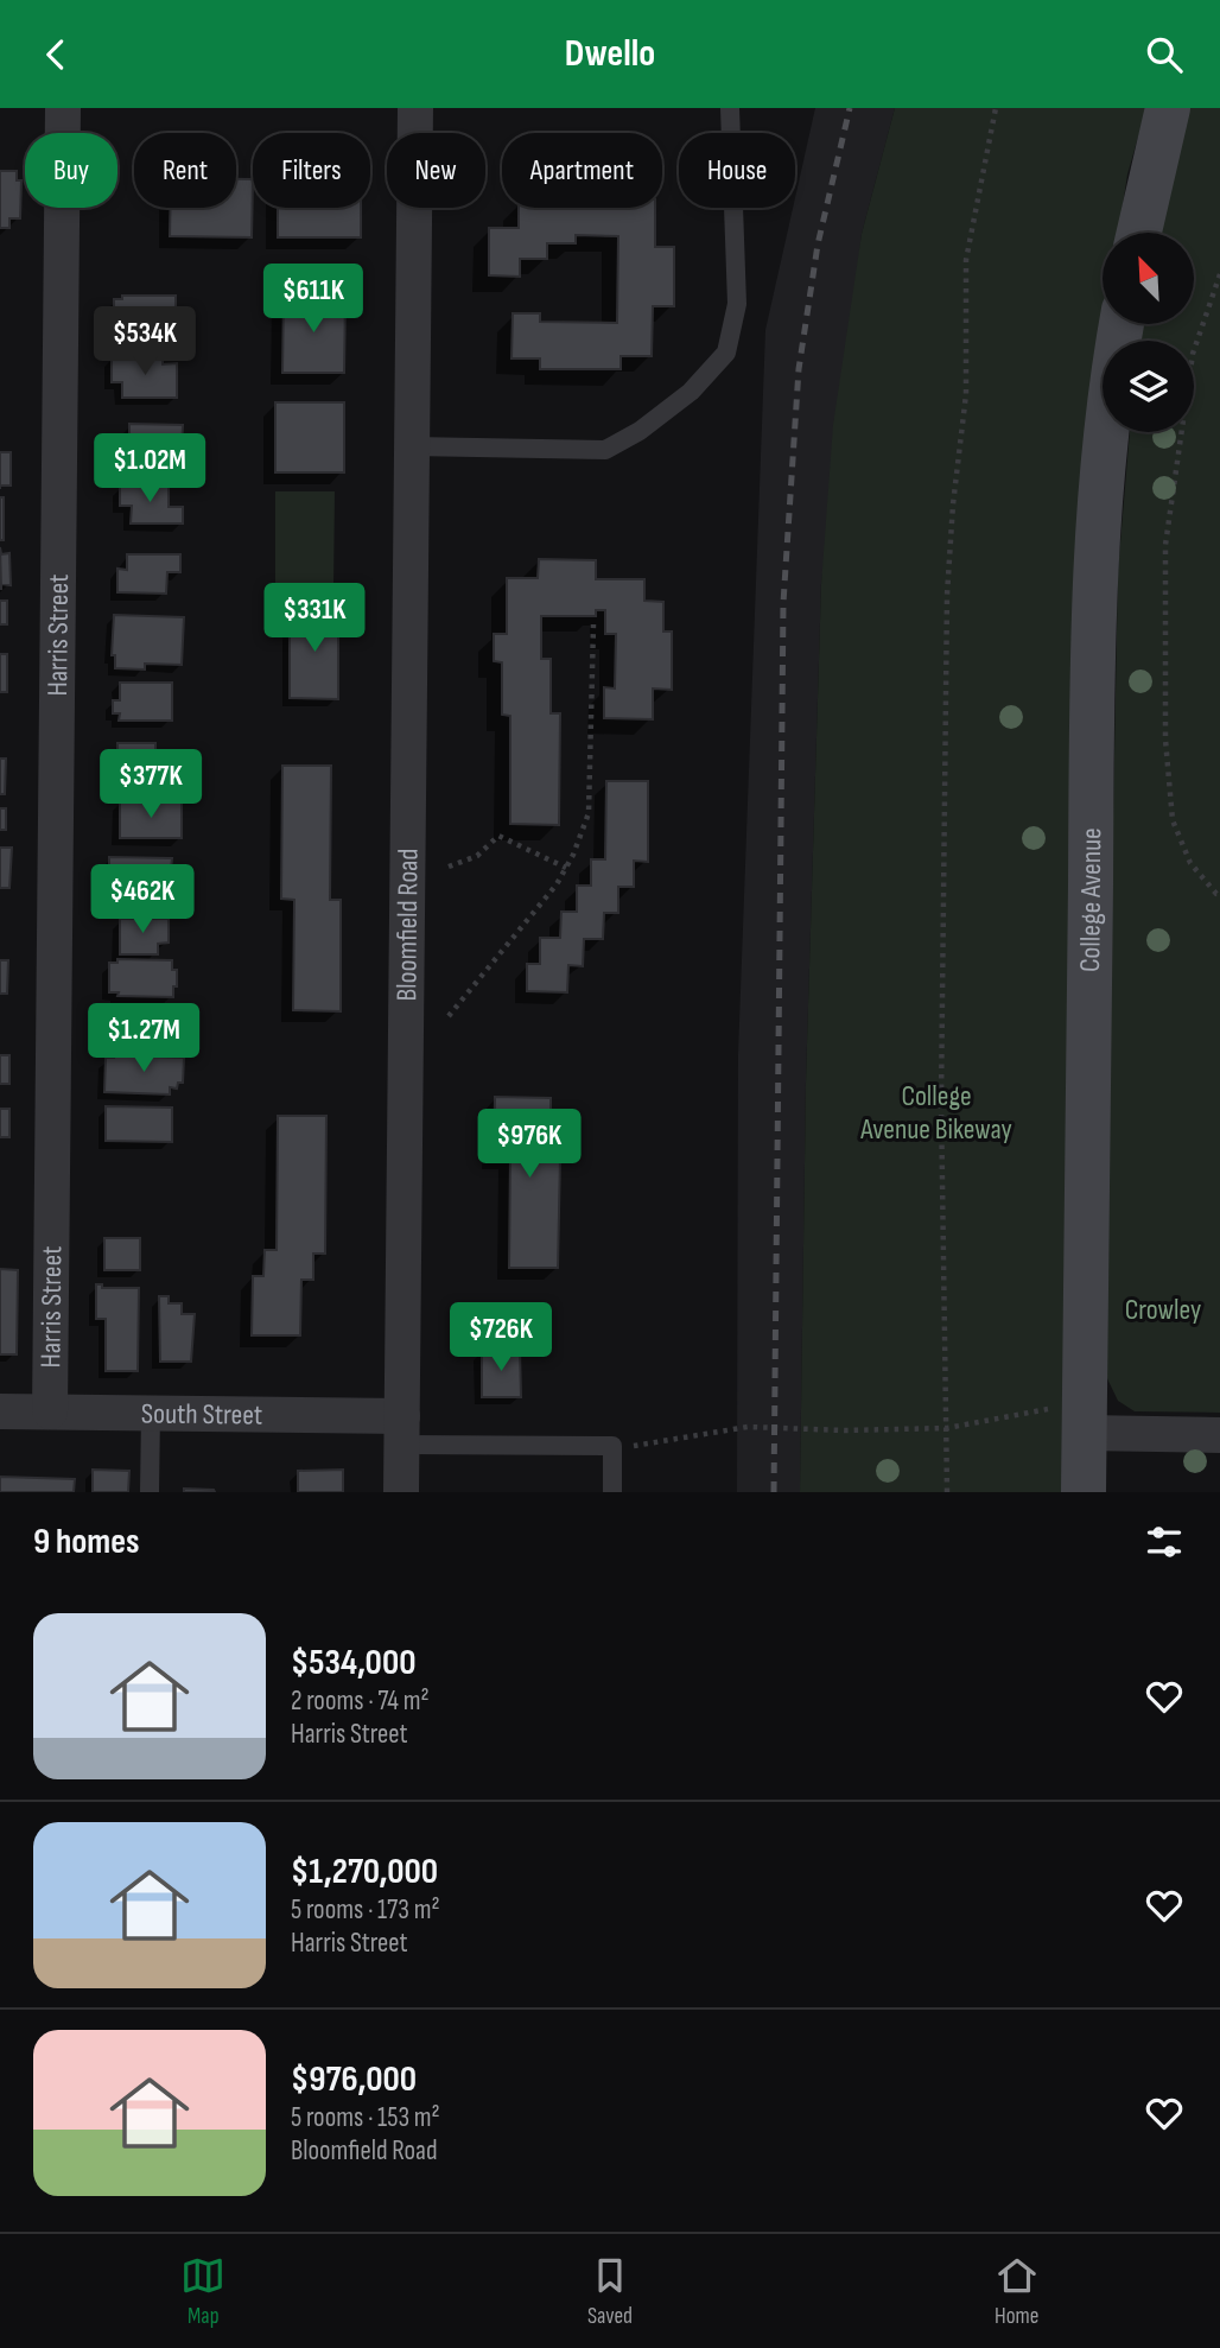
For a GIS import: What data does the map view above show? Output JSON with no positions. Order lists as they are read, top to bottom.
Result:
{
  "streets": {
    "street": [
      "Harris Street",
      "College Avenue",
      "Bloomfield Road",
      "South Street"
    ]
  },
  "crossings": [
    ["Harris Street", "South Street"],
    ["Bloomfield Road", "South Street"]
  ],
  "parks": ["College Avenue Bikeway", "Crowley"],
  "north": "top left",
  "page": {
    "header": "Dwello",
    "chip": [
      "Buy",
      "Rent",
      "Filters",
      "New",
      "Apartment",
      "House"
    ],
    "price": [
      "$611K",
      "$534K",
      "$1.02M",
      "$331K",
      "$377K",
      "$462K",
      "$1.27M",
      "$976K",
      "$726K"
    ],
    "heading": "9 homes",
    "list": [
      {
        "name": "$534,000",
        "note": "2 rooms · 74 m² · Harris Street"
      },
      {
        "name": "$1,270,000",
        "note": "5 rooms · 173 m² · Harris Street"
      },
      {
        "name": "$976,000",
        "note": "5 rooms · 153 m² · Bloomfield Road"
      }
    ],
    "tabs": ["Map", "Saved", "Home"]
  }
}
